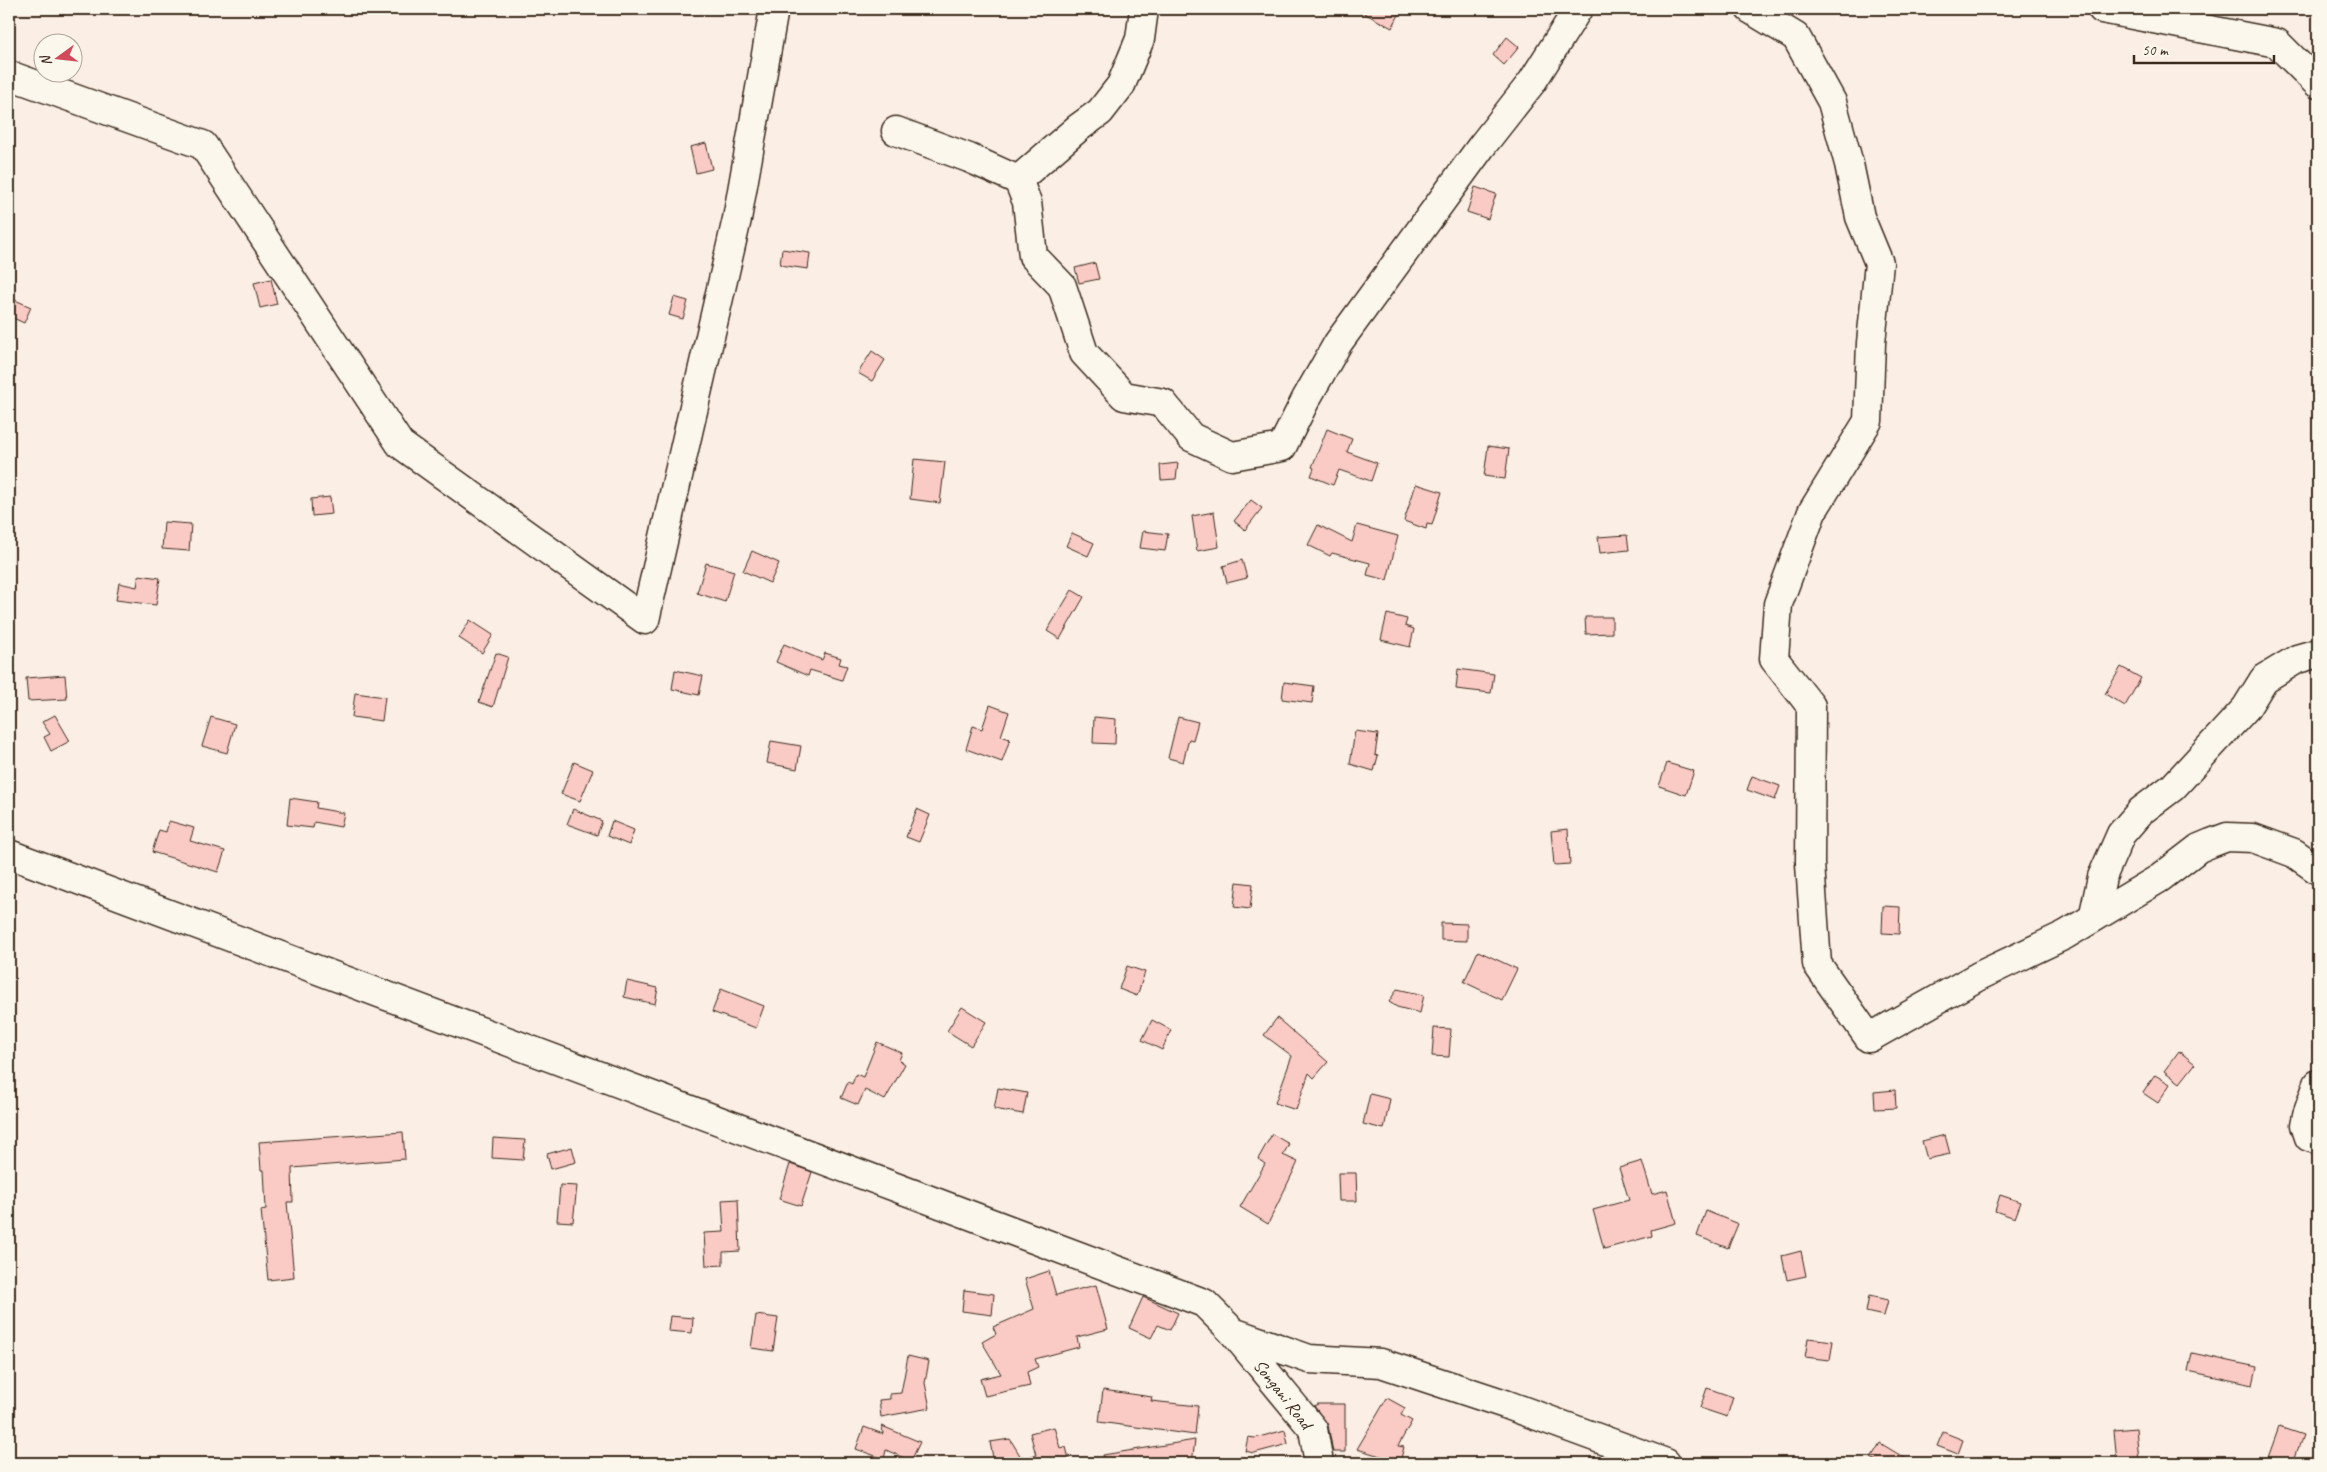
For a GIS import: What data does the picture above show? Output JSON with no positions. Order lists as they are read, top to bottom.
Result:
{
  "streets": {
    "street": ["Songani Road"]
  },
  "scale_bar": "50 m",
  "north": "left"
}
